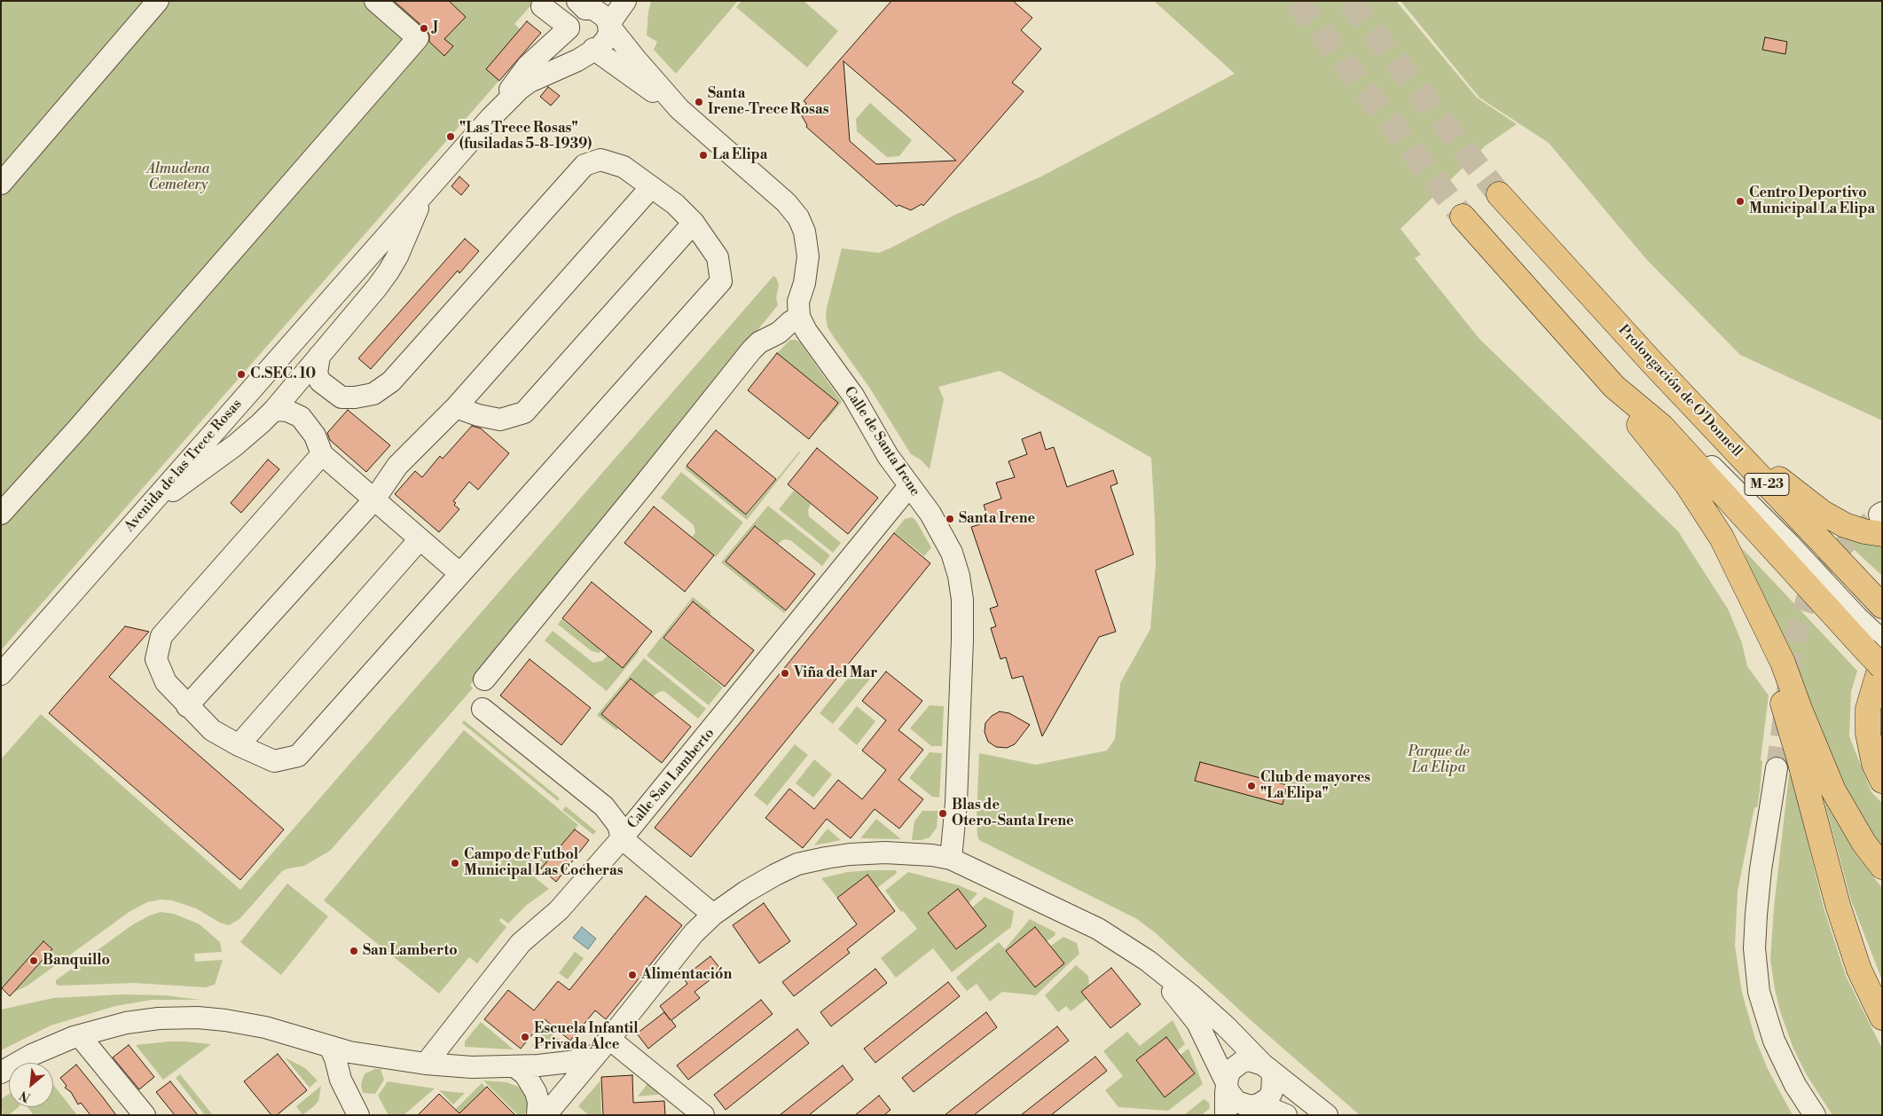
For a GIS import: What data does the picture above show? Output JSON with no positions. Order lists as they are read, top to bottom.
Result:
{
  "streets": {
    "highway": ["Prolongación de O'Donnell", "M-23"],
    "street": ["Calle de Santa Irene", "Avenida de las Trece Rosas", "Calle San Lamberto"]
  },
  "crossings": [
    ["Calle de Santa Irene", "Calle San Lamberto"]
  ],
  "parks": ["Almudena Cemetery", "Parque de La Elipa"],
  "places": [
    "J",
    "Santa Irene-Trece Rosas",
    "\"Las Trece Rosas\" (fusiladas 5-8-1939)",
    "La Elipa",
    "Centro Deportivo Municipal La Elipa",
    "C.SEC. 10",
    "Santa Irene",
    "Viña del Mar",
    "Club de mayores \"La Elipa\"",
    "Blas de Otero-Santa Irene",
    "Campo de Futbol Municipal Las Cocheras",
    "San Lamberto",
    "Banquillo",
    "Alimentación",
    "Escuela Infantil Privada Alce"
  ],
  "north": "bottom left"
}
